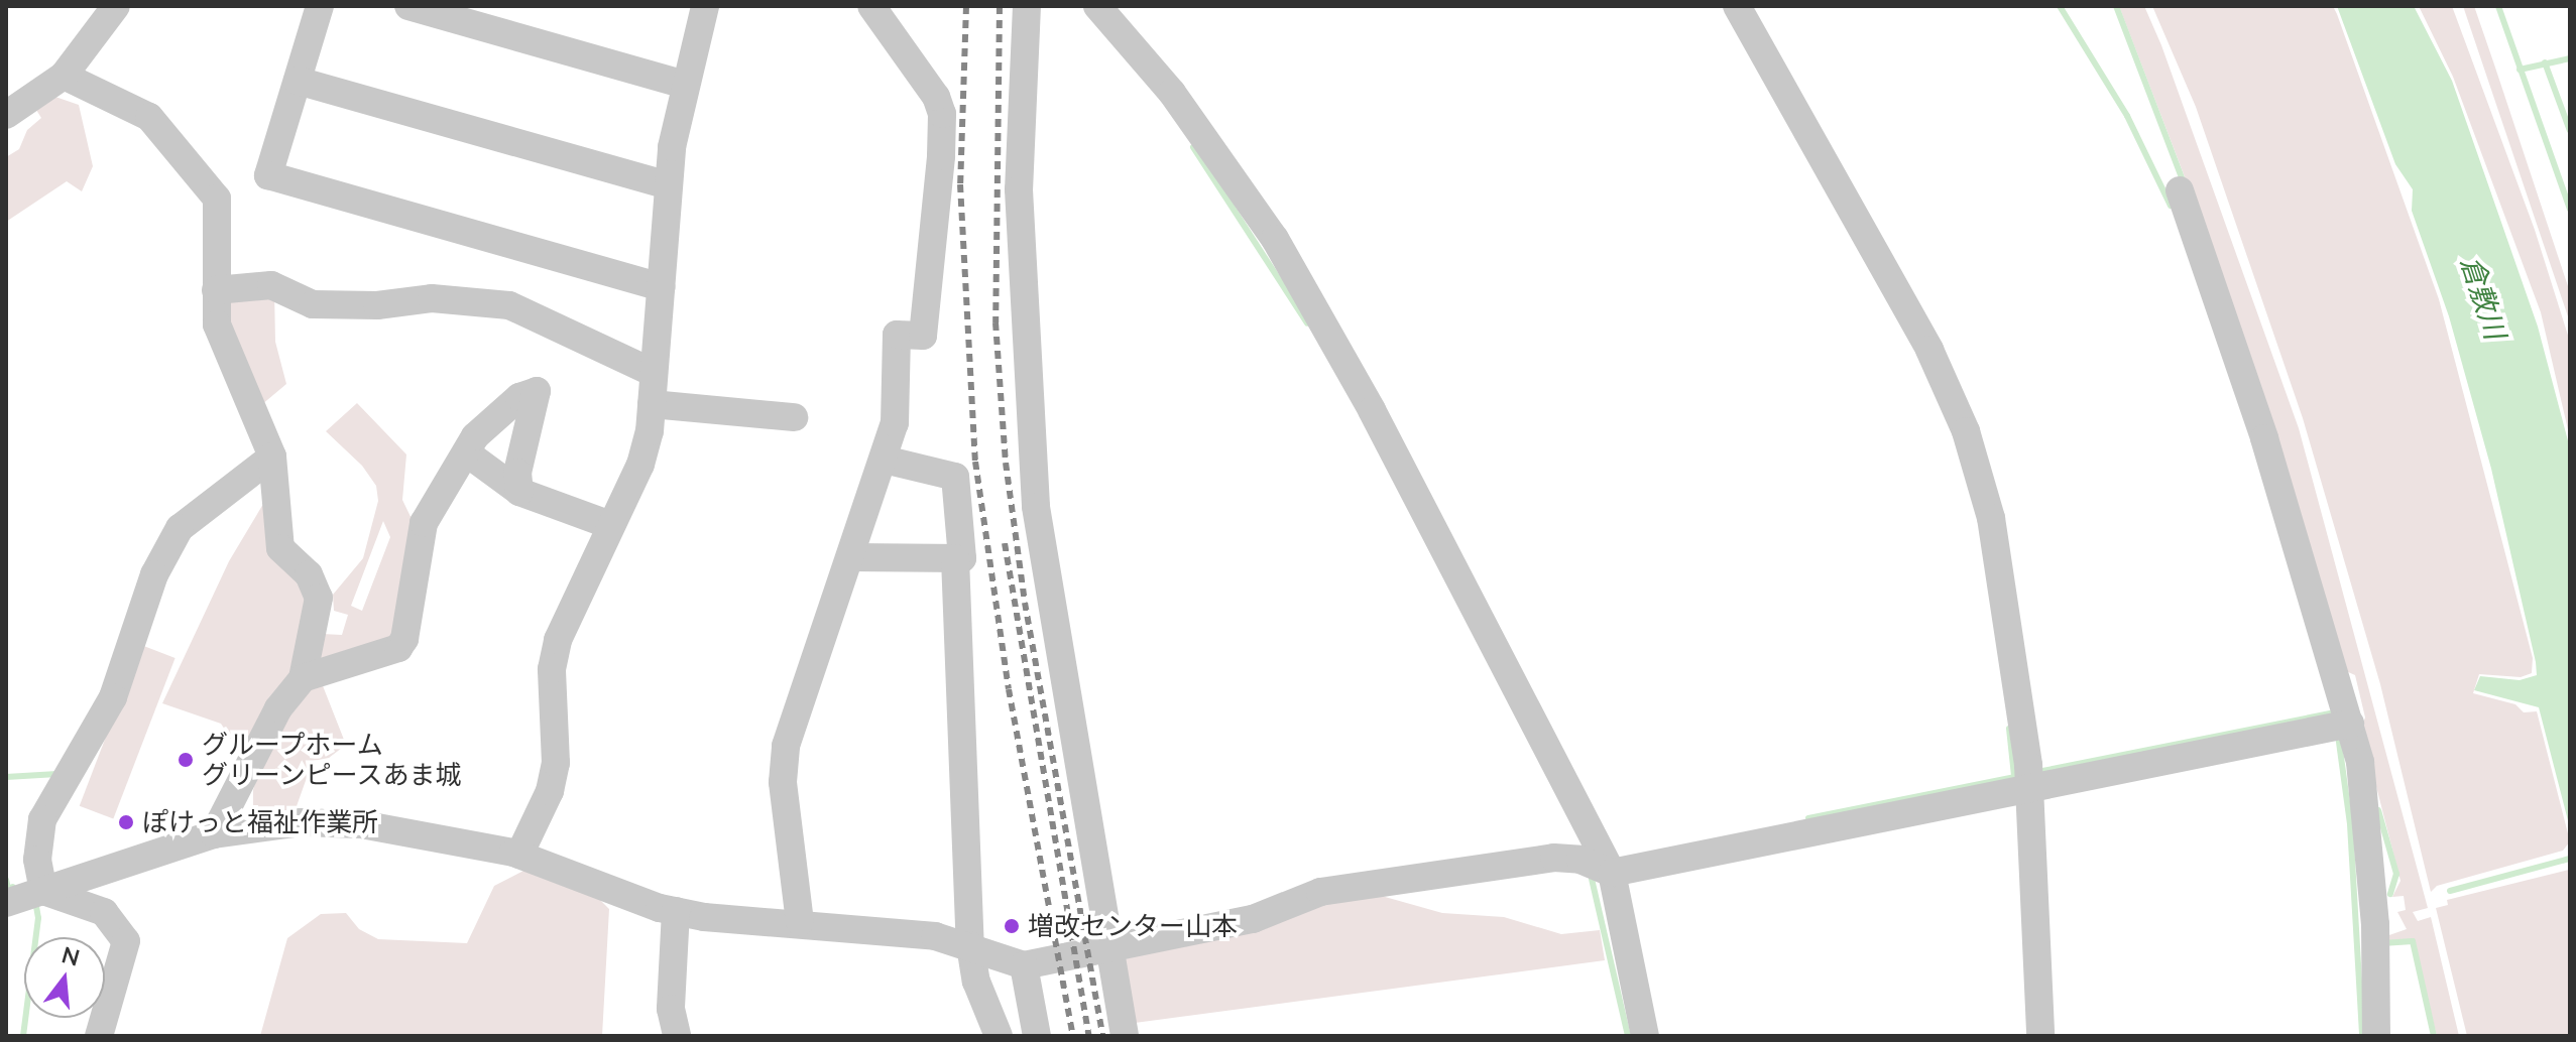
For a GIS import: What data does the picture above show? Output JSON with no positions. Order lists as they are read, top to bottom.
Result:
{
  "water": ["倉敷川"],
  "places": ["グループホーム グリーンピースあま城", "ぽけっと福祉作業所", "増改センター山本"],
  "north": "top"
}
